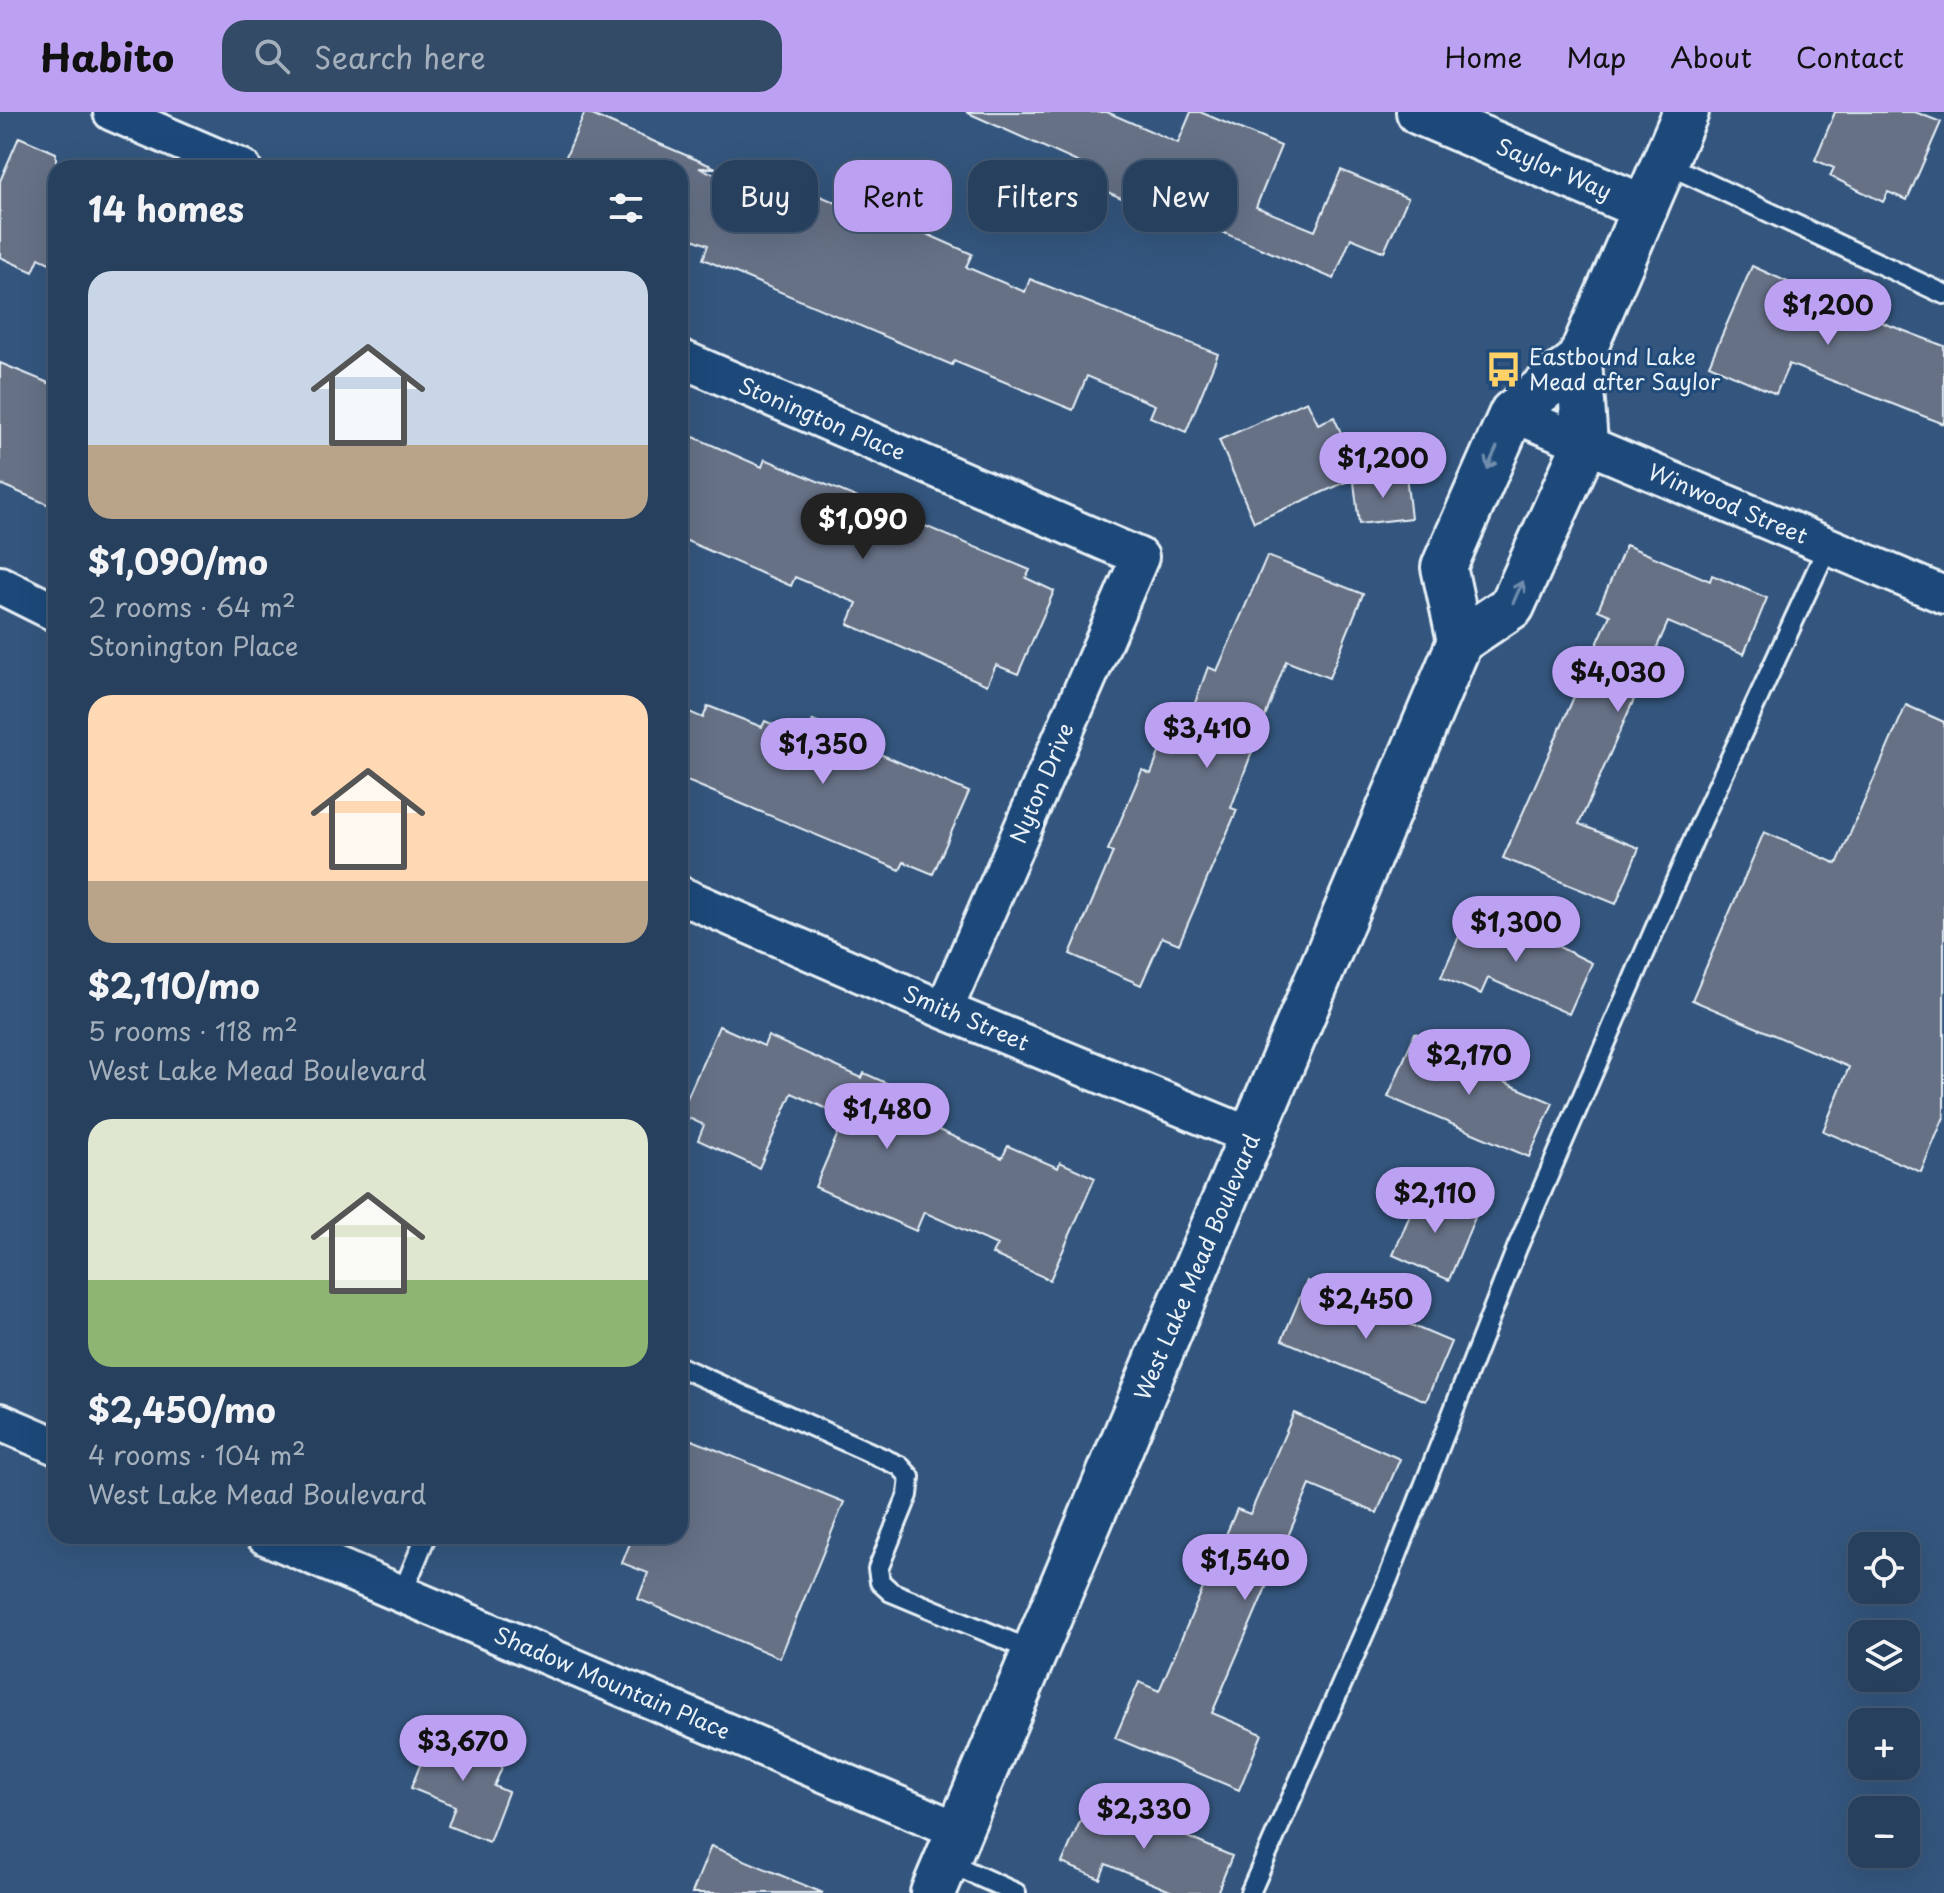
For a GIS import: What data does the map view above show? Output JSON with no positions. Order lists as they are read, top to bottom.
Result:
{
  "streets": {
    "main road": ["Saylor Way", "West Lake Mead Boulevard"],
    "street": [
      "Stonington Place",
      "Winwood Street",
      "Nyton Drive",
      "Smith Street",
      "Shadow Mountain Place"
    ]
  },
  "crossings": [
    ["Stonington Place", "Nyton Drive"],
    ["Nyton Drive", "Smith Street"],
    ["Smith Street", "West Lake Mead Boulevard"],
    ["West Lake Mead Boulevard", "Shadow Mountain Place"]
  ],
  "places": {
    "bus stop": ["Eastbound Lake Mead after Saylor"]
  },
  "page": {
    "header": "Habito",
    "search": "Search here",
    "nav": [
      "Home",
      "Map",
      "About",
      "Contact"
    ],
    "chip": [
      "Buy",
      "Rent",
      "Filters",
      "New"
    ],
    "heading": "14 homes",
    "list": [
      {
        "name": "$1,090/mo",
        "note": "2 rooms · 64 m² · Stonington Place"
      },
      {
        "name": "$2,110/mo",
        "note": "5 rooms · 118 m² · West Lake Mead Boulevard"
      },
      {
        "name": "$2,450/mo",
        "note": "4 rooms · 104 m² · West Lake Mead Boulevard"
      }
    ],
    "price": [
      "$1,200",
      "$1,200",
      "$1,090",
      "$4,030",
      "$3,410",
      "$1,350",
      "$1,300",
      "$2,170",
      "$1,480",
      "$2,110",
      "$2,450",
      "$1,540",
      "$3,670",
      "$2,330"
    ],
    "map_buttons": ["+", "−"]
  }
}
